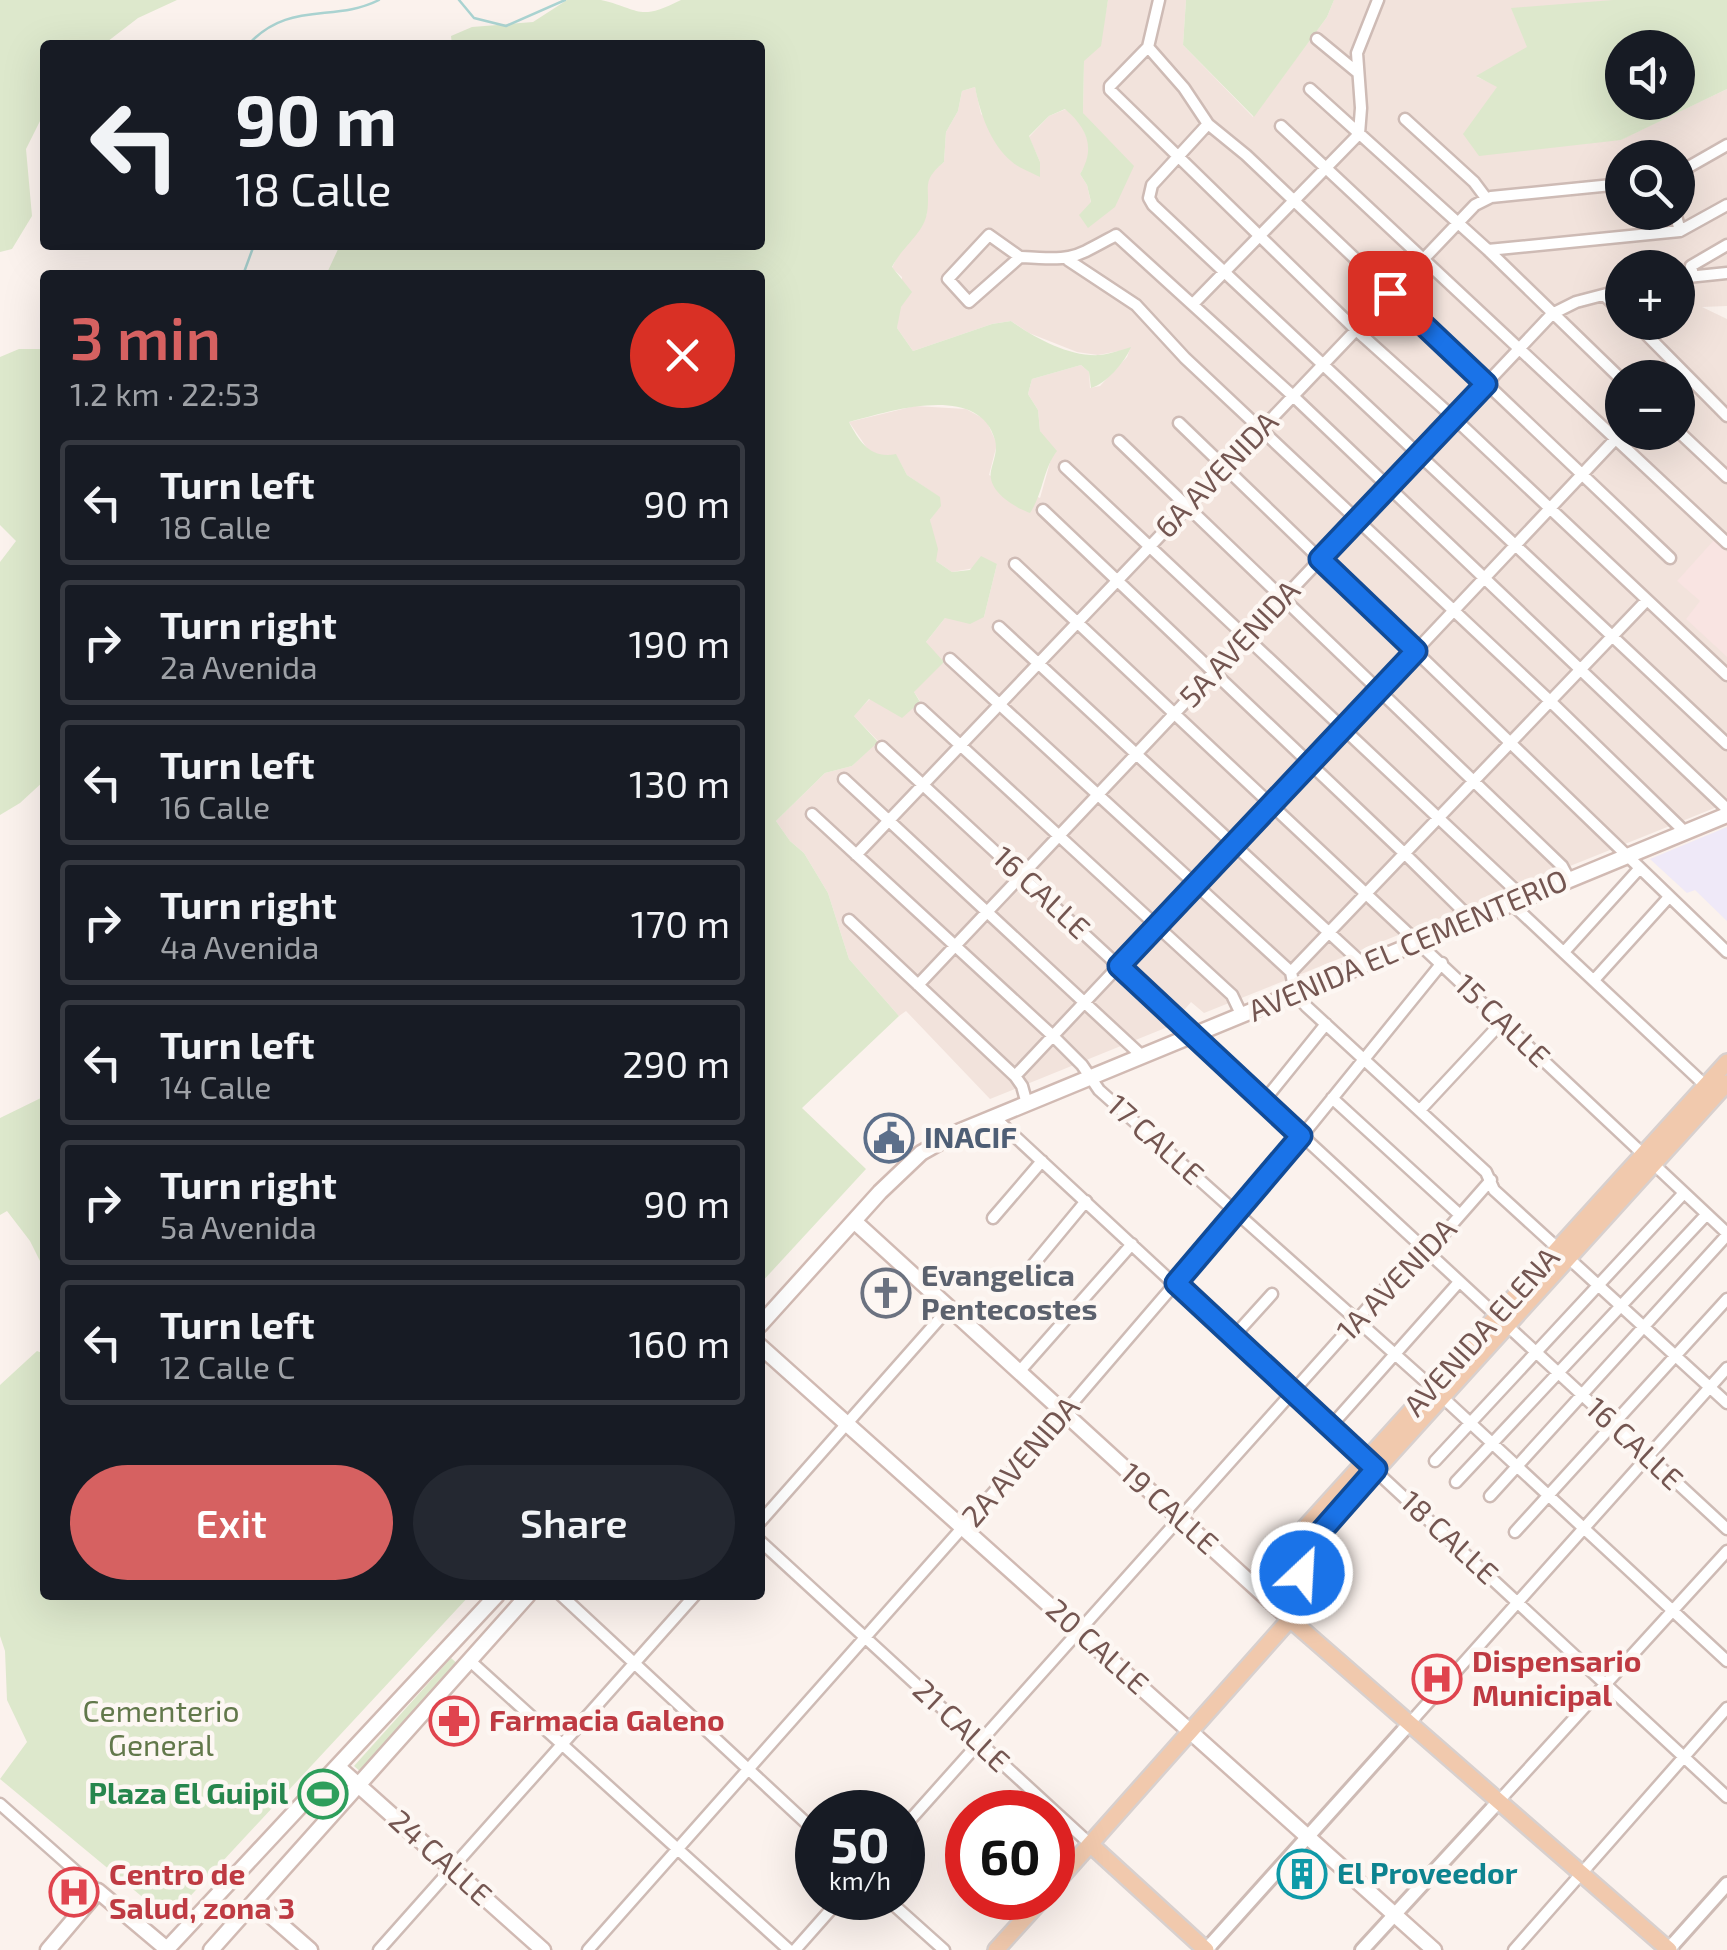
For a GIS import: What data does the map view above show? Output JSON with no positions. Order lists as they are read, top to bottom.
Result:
{
  "streets": {
    "main road": [
      "AVENIDA EL CEMENTERIO",
      "AVENIDA ELENA",
      "19 CALLE",
      "20 CALLE",
      "21 CALLE",
      "24 CALLE"
    ],
    "street": [
      "6A AVENIDA",
      "5A AVENIDA",
      "16 CALLE",
      "15 CALLE",
      "17 CALLE",
      "1A AVENIDA",
      "2A AVENIDA",
      "18 CALLE"
    ]
  },
  "crossings": [
    ["6A AVENIDA", "16 CALLE"],
    ["6A AVENIDA", "15 CALLE"],
    ["6A AVENIDA", "17 CALLE"],
    ["5A AVENIDA", "16 CALLE"],
    ["5A AVENIDA", "15 CALLE"],
    ["5A AVENIDA", "17 CALLE"],
    ["16 CALLE", "AVENIDA EL CEMENTERIO"],
    ["16 CALLE", "1A AVENIDA"],
    ["16 CALLE", "AVENIDA ELENA"],
    ["16 CALLE", "2A AVENIDA"],
    ["AVENIDA EL CEMENTERIO", "15 CALLE"],
    ["AVENIDA EL CEMENTERIO", "17 CALLE"],
    ["AVENIDA EL CEMENTERIO", "19 CALLE"],
    ["AVENIDA EL CEMENTERIO", "18 CALLE"],
    ["15 CALLE", "AVENIDA ELENA"],
    ["15 CALLE", "2A AVENIDA"],
    ["17 CALLE", "1A AVENIDA"],
    ["17 CALLE", "AVENIDA ELENA"],
    ["17 CALLE", "2A AVENIDA"],
    ["1A AVENIDA", "19 CALLE"],
    ["1A AVENIDA", "18 CALLE"],
    ["1A AVENIDA", "20 CALLE"],
    ["1A AVENIDA", "21 CALLE"],
    ["AVENIDA ELENA", "19 CALLE"],
    ["AVENIDA ELENA", "18 CALLE"],
    ["AVENIDA ELENA", "20 CALLE"],
    ["AVENIDA ELENA", "21 CALLE"],
    ["2A AVENIDA", "19 CALLE"],
    ["2A AVENIDA", "18 CALLE"],
    ["2A AVENIDA", "20 CALLE"],
    ["2A AVENIDA", "21 CALLE"]
  ],
  "parks": ["Cementerio General"],
  "places": {
    "public building": ["INACIF"],
    "church": ["Evangelica Pentecostes"],
    "hospital": ["Dispensario Municipal", "Centro de Salud, zona 3"],
    "pharmacy": ["Farmacia Galeno"],
    "sports": ["Plaza El Guipil"],
    "building": ["El Proveedor"]
  },
  "page": {
    "map_buttons": ["+", "−"],
    "turn": ["90 m", "18 Calle"],
    "heading": ["3 min", "1.2 km · 22:53"],
    "list": [
      {
        "name": "Turn left",
        "note": "18 Calle",
        "value": "90 m"
      },
      {
        "name": "Turn right",
        "note": "2a Avenida",
        "value": "190 m"
      },
      {
        "name": "Turn left",
        "note": "16 Calle",
        "value": "130 m"
      },
      {
        "name": "Turn right",
        "note": "4a Avenida",
        "value": "170 m"
      },
      {
        "name": "Turn left",
        "note": "14 Calle",
        "value": "290 m"
      },
      {
        "name": "Turn right",
        "note": "5a Avenida",
        "value": "90 m"
      },
      {
        "name": "Turn left",
        "note": "12 Calle C",
        "value": "160 m"
      }
    ],
    "buttons": ["Exit", "Share"],
    "speed": "50 km/h",
    "limit": "60"
  }
}
